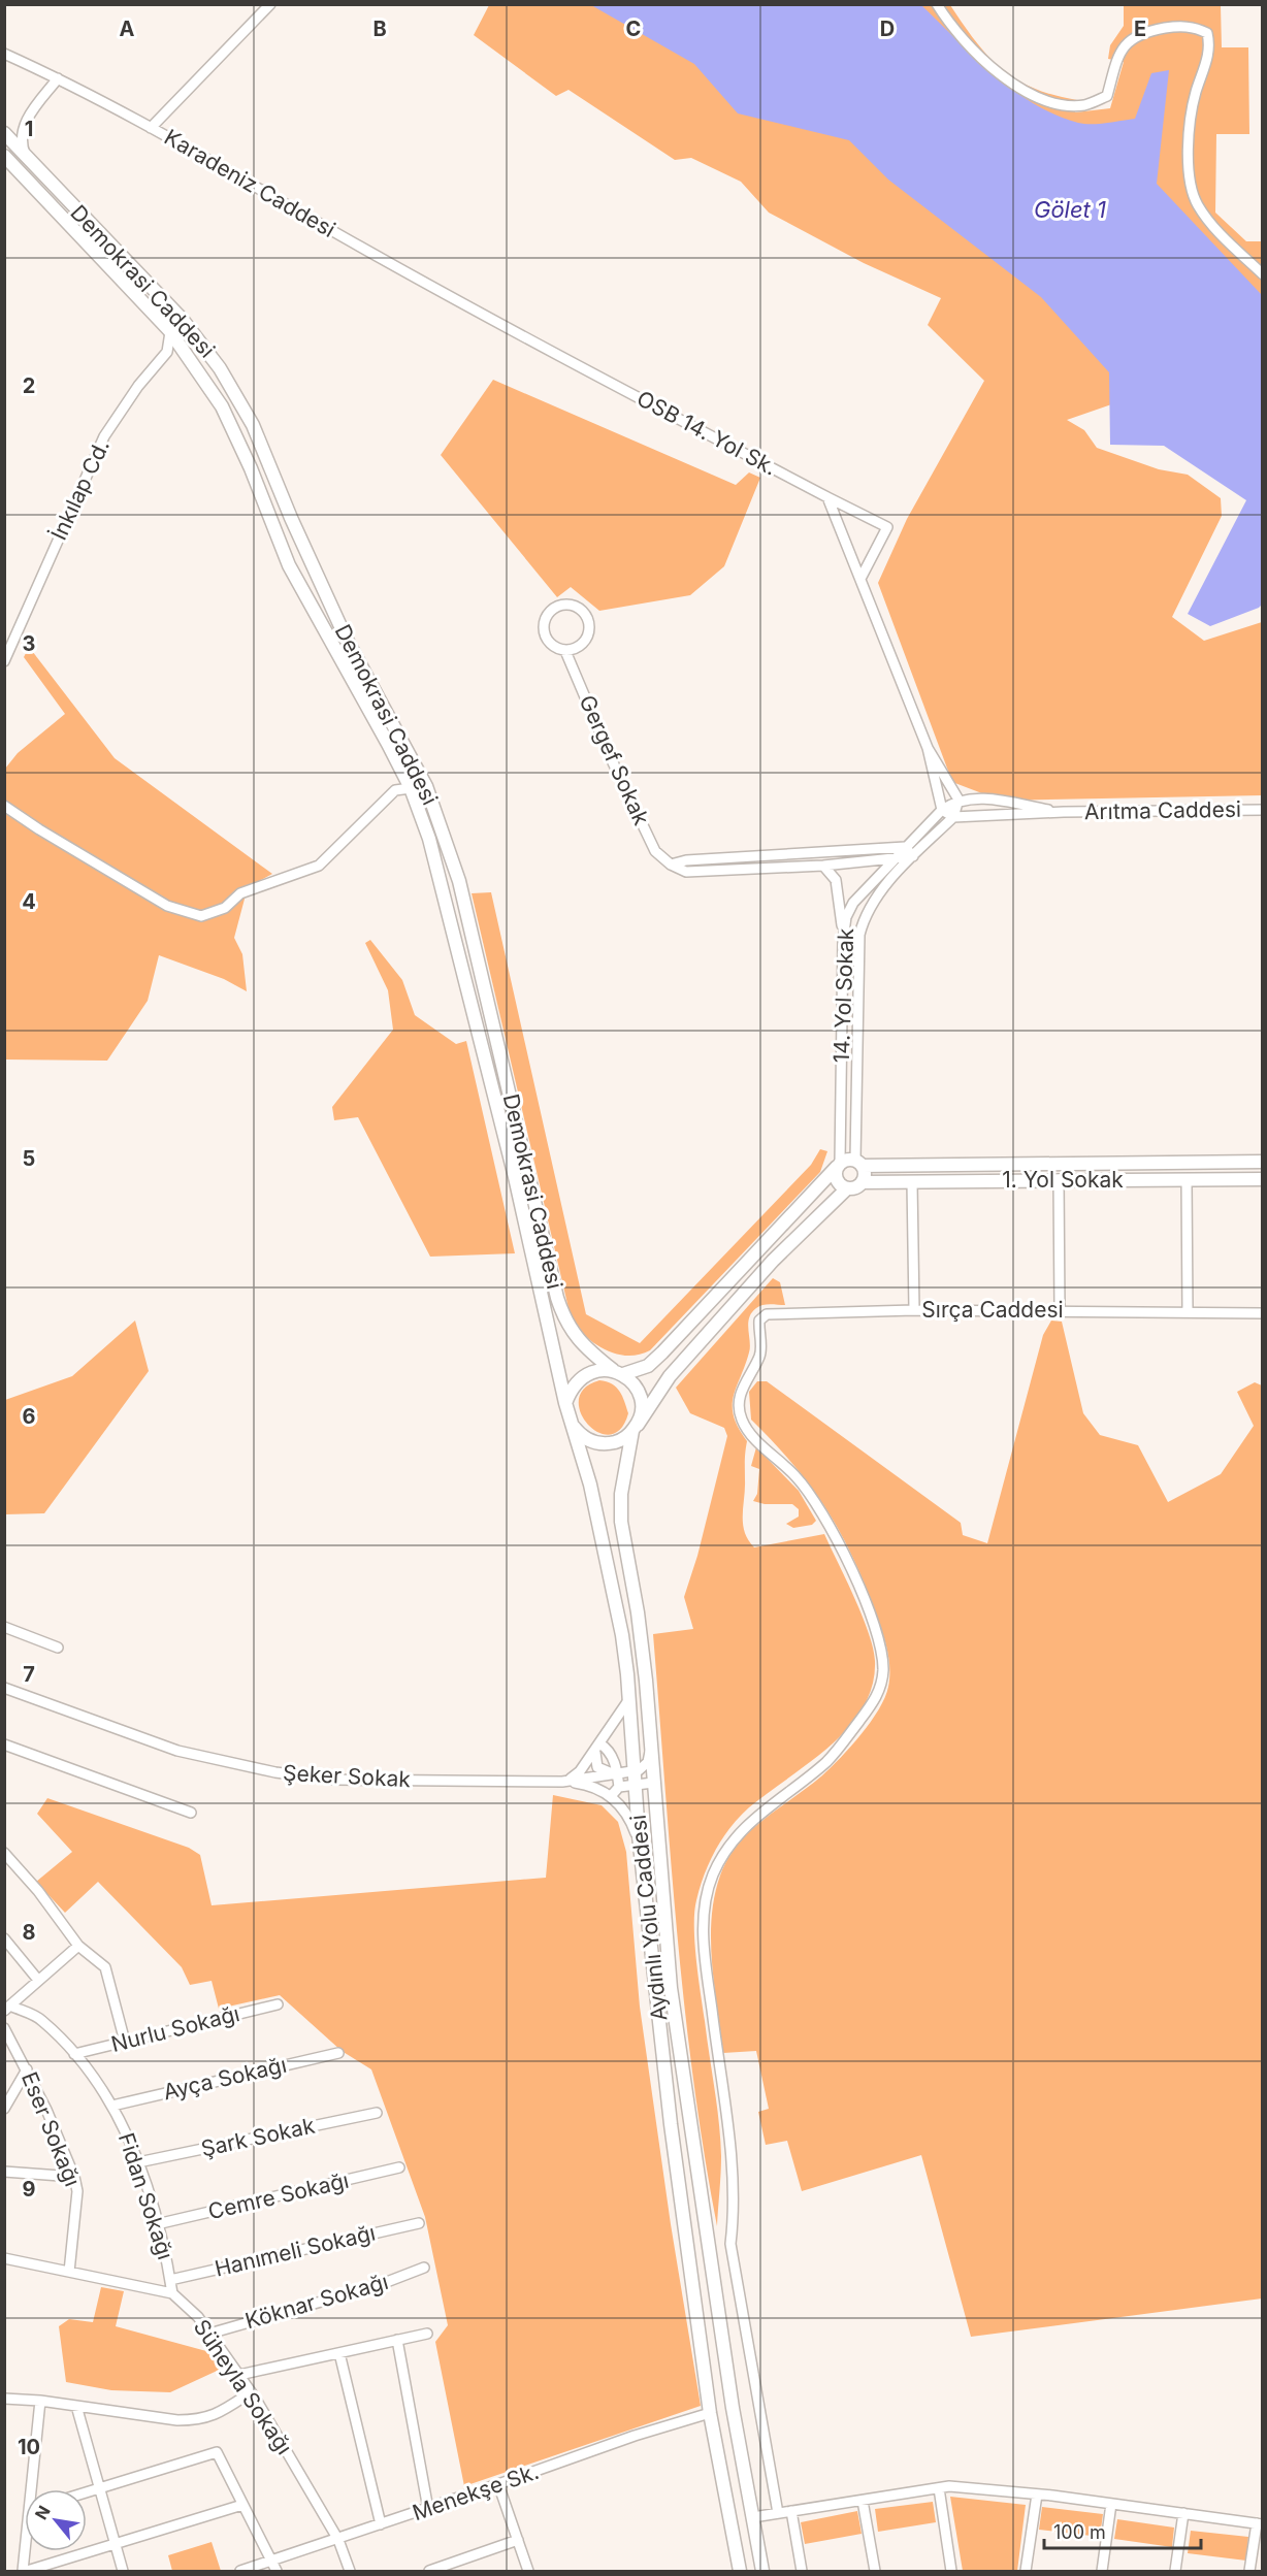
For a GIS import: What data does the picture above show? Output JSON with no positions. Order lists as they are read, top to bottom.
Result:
{
  "streets": {
    "main road": ["Demokrasi Caddesi", "1. Yol Sokak", "Aydınlı Yolu Caddesi"],
    "street": [
      "Karadeniz Caddesi",
      "OSB 14. Yol Sk.",
      "İnkılap Cd.",
      "Gergef Sokak",
      "Arıtma Caddesi",
      "14. Yol Sokak",
      "Sırça Caddesi",
      "Şeker Sokak",
      "Nurlu Sokağı",
      "Ayça Sokağı",
      "Eser Sokağı",
      "Şark Sokak",
      "Fidan Sokağı",
      "Cemre Sokağı",
      "Hanımeli Sokağı",
      "Köknar Sokağı",
      "Süheyla Sokağı",
      "Menekşe Sk."
    ]
  },
  "crossings": [
    ["Karadeniz Caddesi", "OSB 14. Yol Sk."],
    ["Demokrasi Caddesi", "İnkılap Cd."],
    ["Demokrasi Caddesi", "1. Yol Sokak"],
    ["Demokrasi Caddesi", "Aydınlı Yolu Caddesi"],
    ["14. Yol Sokak", "1. Yol Sokak"],
    ["1. Yol Sokak", "Aydınlı Yolu Caddesi"],
    ["Şeker Sokak", "Aydınlı Yolu Caddesi"],
    ["Aydınlı Yolu Caddesi", "Menekşe Sk."],
    ["Nurlu Sokağı", "Fidan Sokağı"],
    ["Ayça Sokağı", "Fidan Sokağı"],
    ["Şark Sokak", "Fidan Sokağı"],
    ["Fidan Sokağı", "Cemre Sokağı"],
    ["Fidan Sokağı", "Hanımeli Sokağı"],
    ["Fidan Sokağı", "Süheyla Sokağı"],
    ["Köknar Sokağı", "Süheyla Sokağı"],
    ["Süheyla Sokağı", "Menekşe Sk."]
  ],
  "water": ["Gölet 1"],
  "scale_bar": "100 m",
  "north": "top left",
  "grid": {
    "columns": [
      "A",
      "B",
      "C",
      "D",
      "E"
    ],
    "rows": [
      "1",
      "2",
      "3",
      "4",
      "5",
      "6",
      "7",
      "8",
      "9",
      "10"
    ]
  }
}
